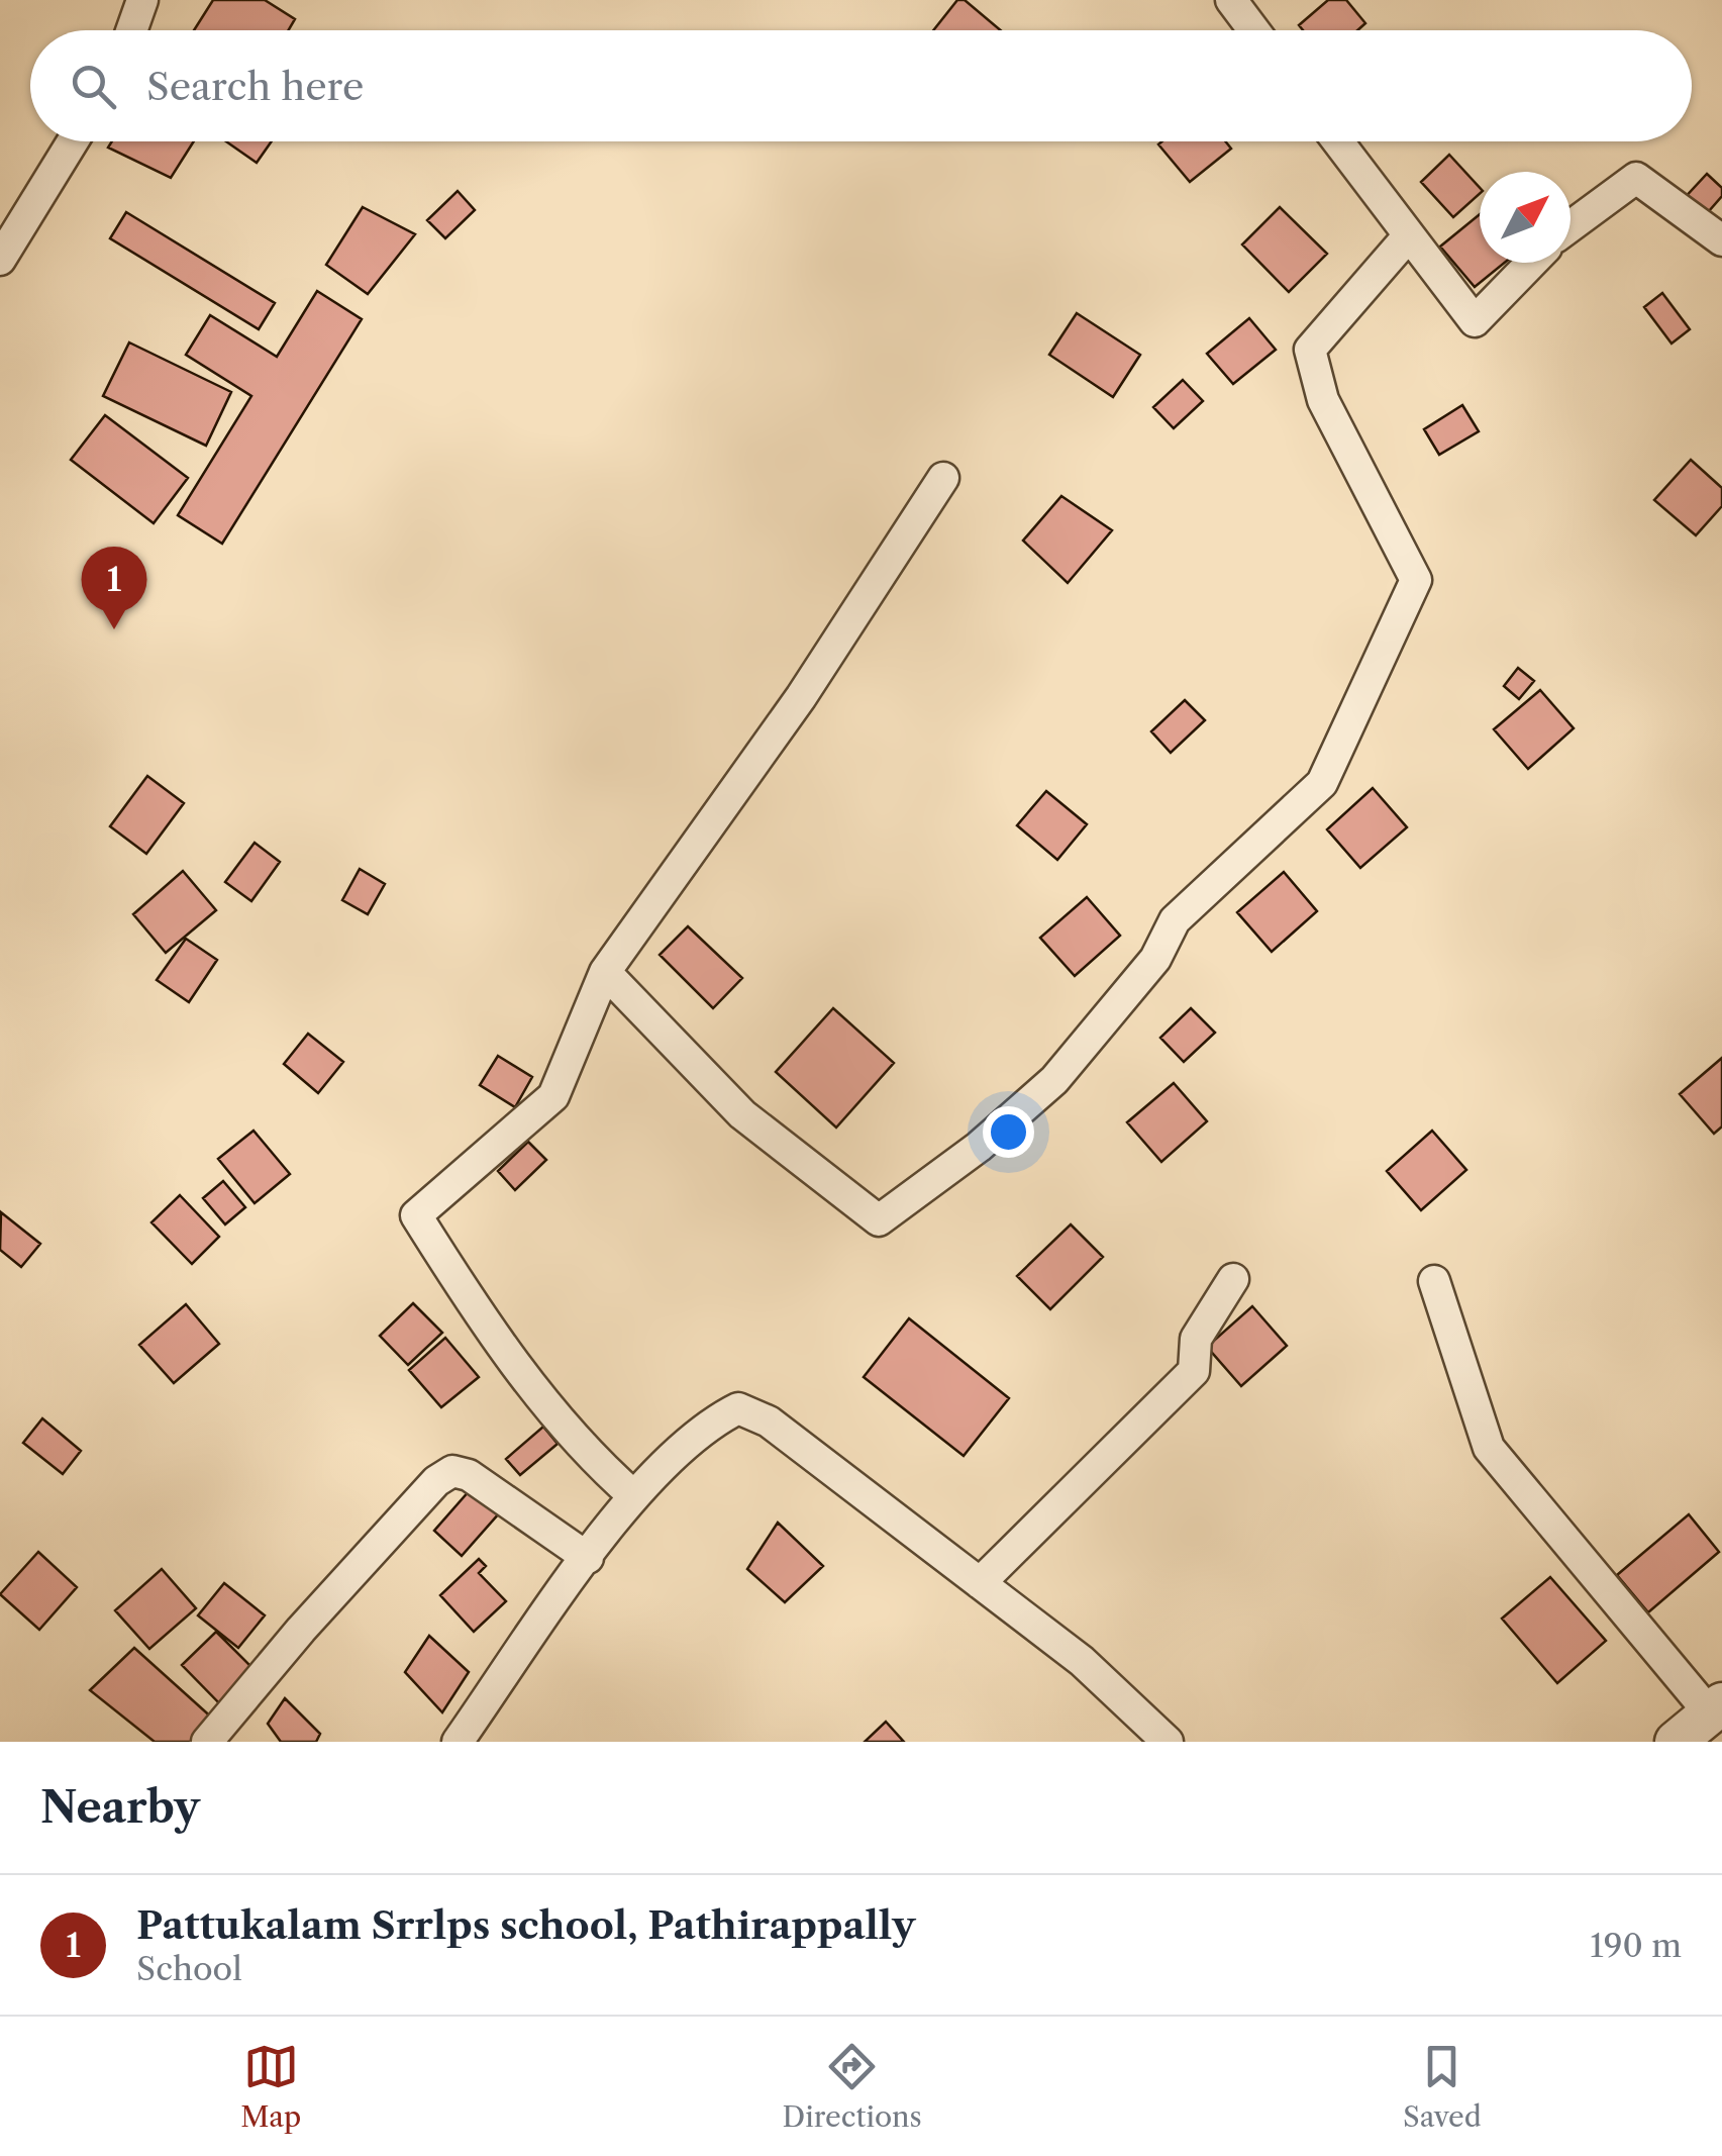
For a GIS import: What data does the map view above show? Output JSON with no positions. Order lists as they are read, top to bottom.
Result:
{
  "north": "top right",
  "page": {
    "search": "Search here",
    "pins": "1",
    "heading": "Nearby",
    "list": [
      {
        "mark": "1",
        "name": "Pattukalam Srrlps school, Pathirappally",
        "note": "School",
        "value": "190 m"
      }
    ],
    "nav": ["Map", "Directions", "Saved"]
  }
}
